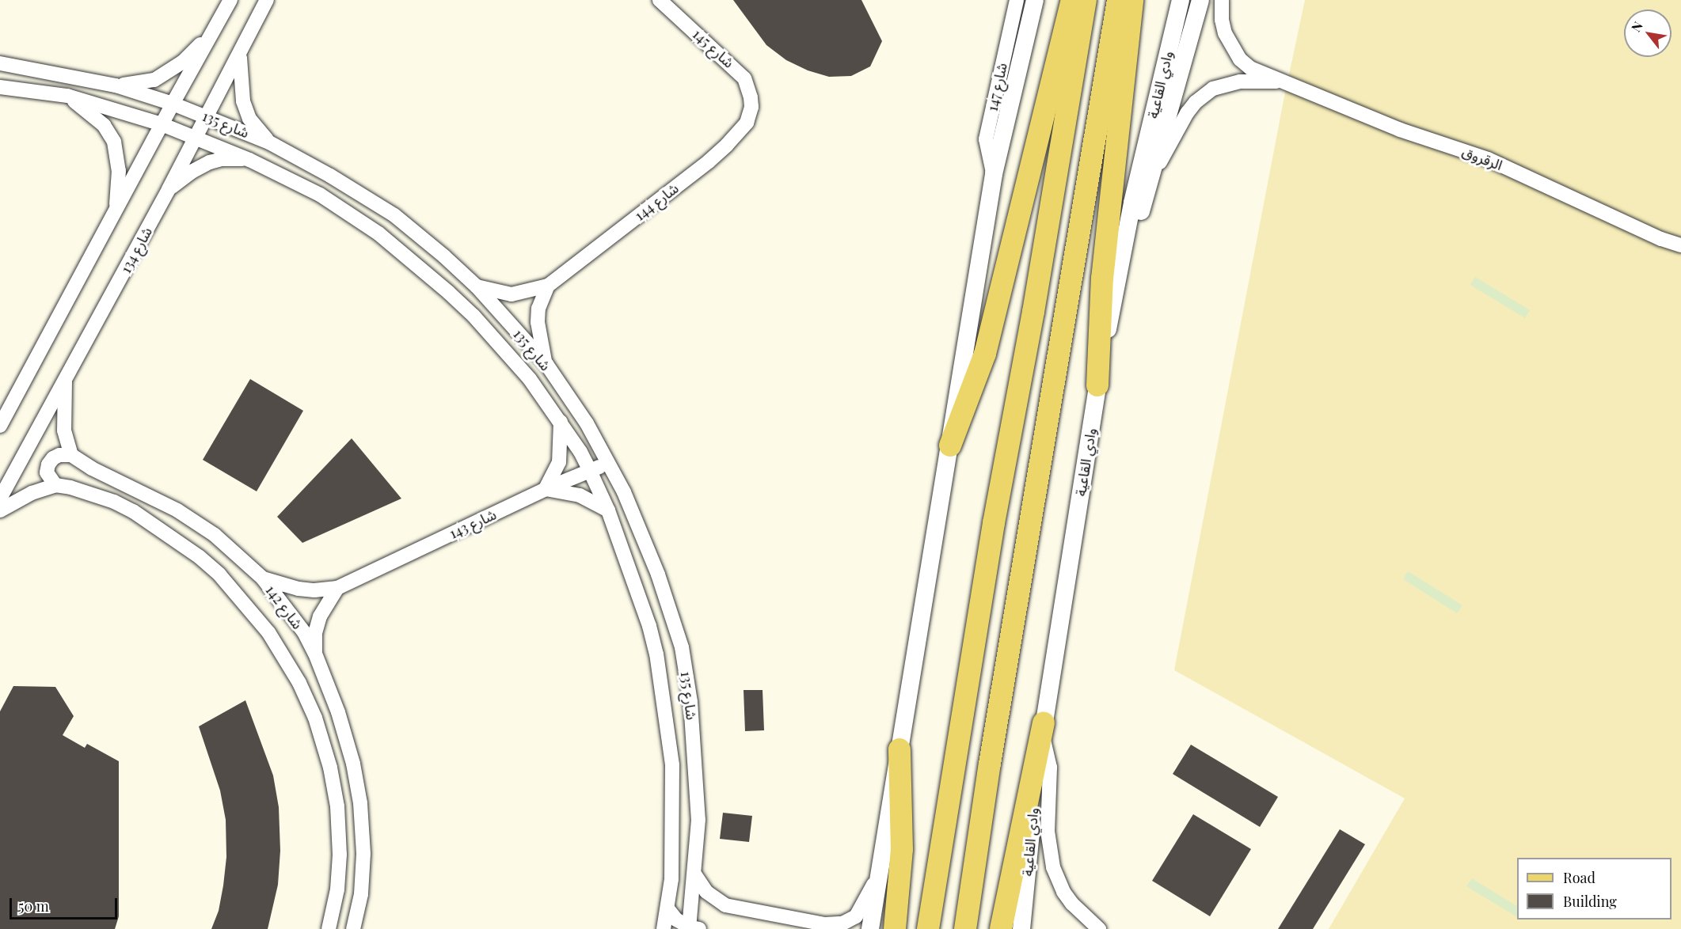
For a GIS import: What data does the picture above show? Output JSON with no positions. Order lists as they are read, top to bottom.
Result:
{
  "streets": {
    "street": [
      "شارع 145",
      "وادي القاعية",
      "شارع 147",
      "شارع 135",
      "الرقروق",
      "شارع 144",
      "شارع 134",
      "شارع 143",
      "شارع 142"
    ]
  },
  "crossings": [
    ["شارع 145", "شارع 144"],
    ["شارع 135", "شارع 144"],
    ["شارع 135", "شارع 134"],
    ["شارع 135", "شارع 143"],
    ["شارع 143", "شارع 142"]
  ],
  "legend": ["Road", "Building"],
  "scale_bar": "50 m",
  "north": "top left"
}
